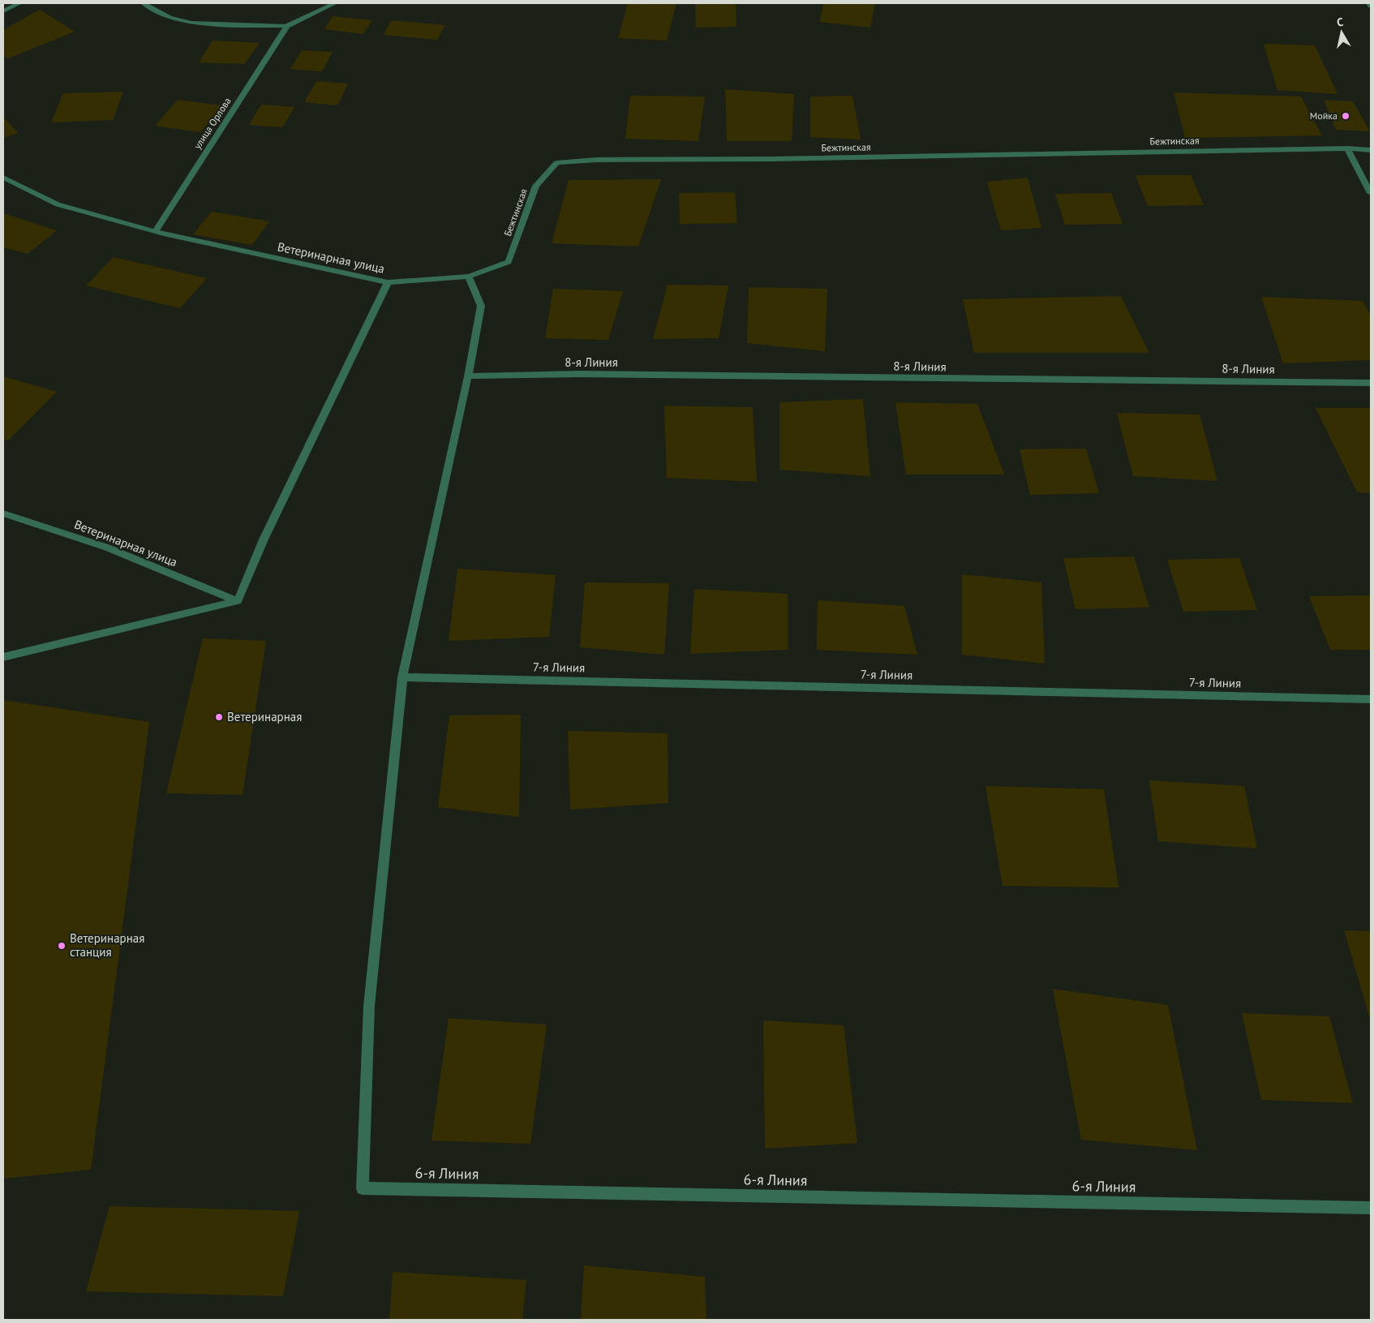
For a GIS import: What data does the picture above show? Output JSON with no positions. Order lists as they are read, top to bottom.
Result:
{
  "streets": {
    "street": [
      "улица Орлова",
      "Бежтинская",
      "Ветеринарная улица",
      "8-я Линия",
      "7-я Линия",
      "6-я Линия"
    ]
  },
  "crossings": [
    ["улица Орлова", "Ветеринарная улица"],
    ["Бежтинская", "Ветеринарная улица"],
    ["7-я Линия", "6-я Линия"]
  ],
  "places": ["Мойка", "Ветеринарная", "Ветеринарная станция"],
  "north": "top"
}
